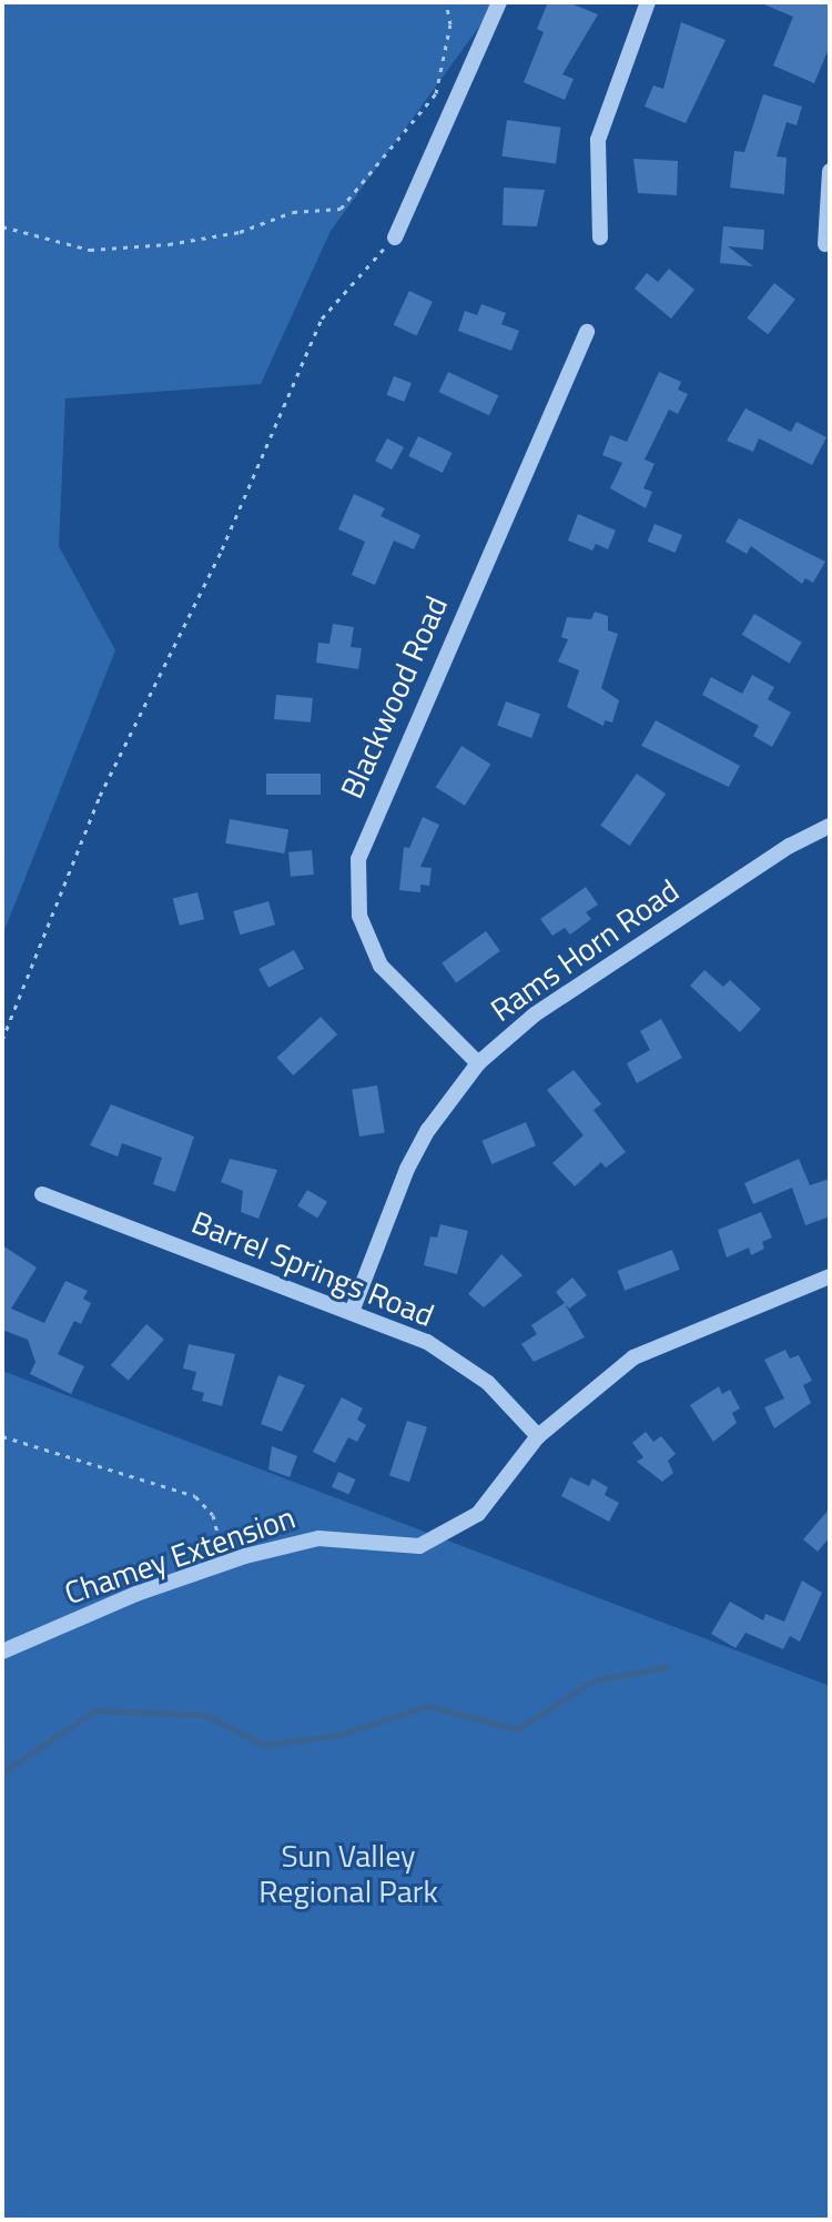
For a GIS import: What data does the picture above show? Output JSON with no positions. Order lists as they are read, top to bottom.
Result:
{
  "streets": {
    "street": [
      "Blackwood Road",
      "Rams Horn Road",
      "Barrel Springs Road",
      "Chamey Extension"
    ]
  },
  "crossings": [
    ["Blackwood Road", "Rams Horn Road"],
    ["Rams Horn Road", "Barrel Springs Road"],
    ["Barrel Springs Road", "Chamey Extension"]
  ],
  "parks": ["Sun Valley Regional Park"]
}
